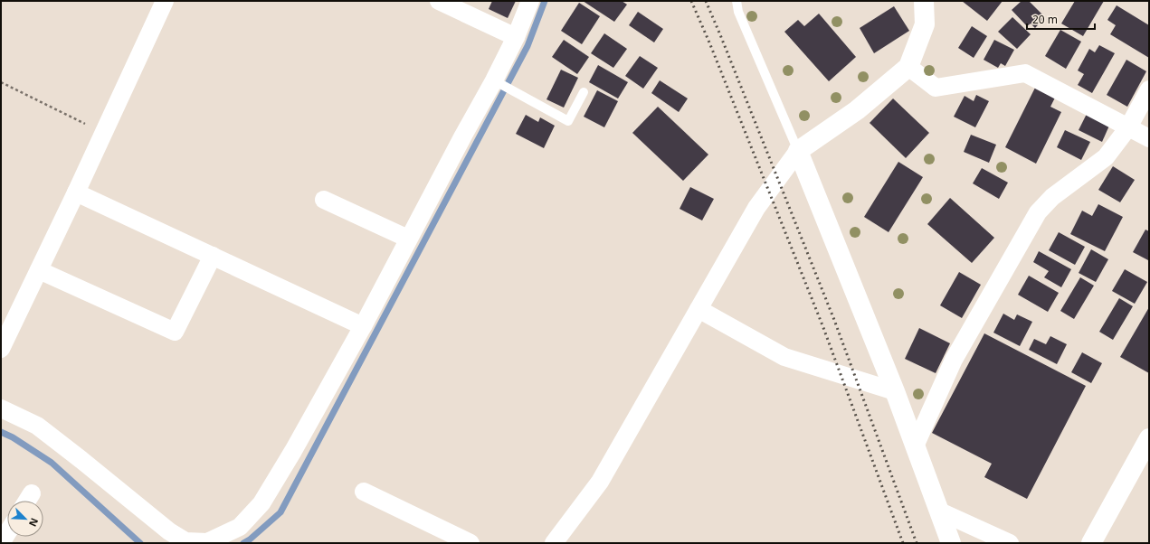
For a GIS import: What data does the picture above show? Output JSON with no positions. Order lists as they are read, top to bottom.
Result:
{
  "scale_bar": "20 m",
  "north": "bottom right"
}
